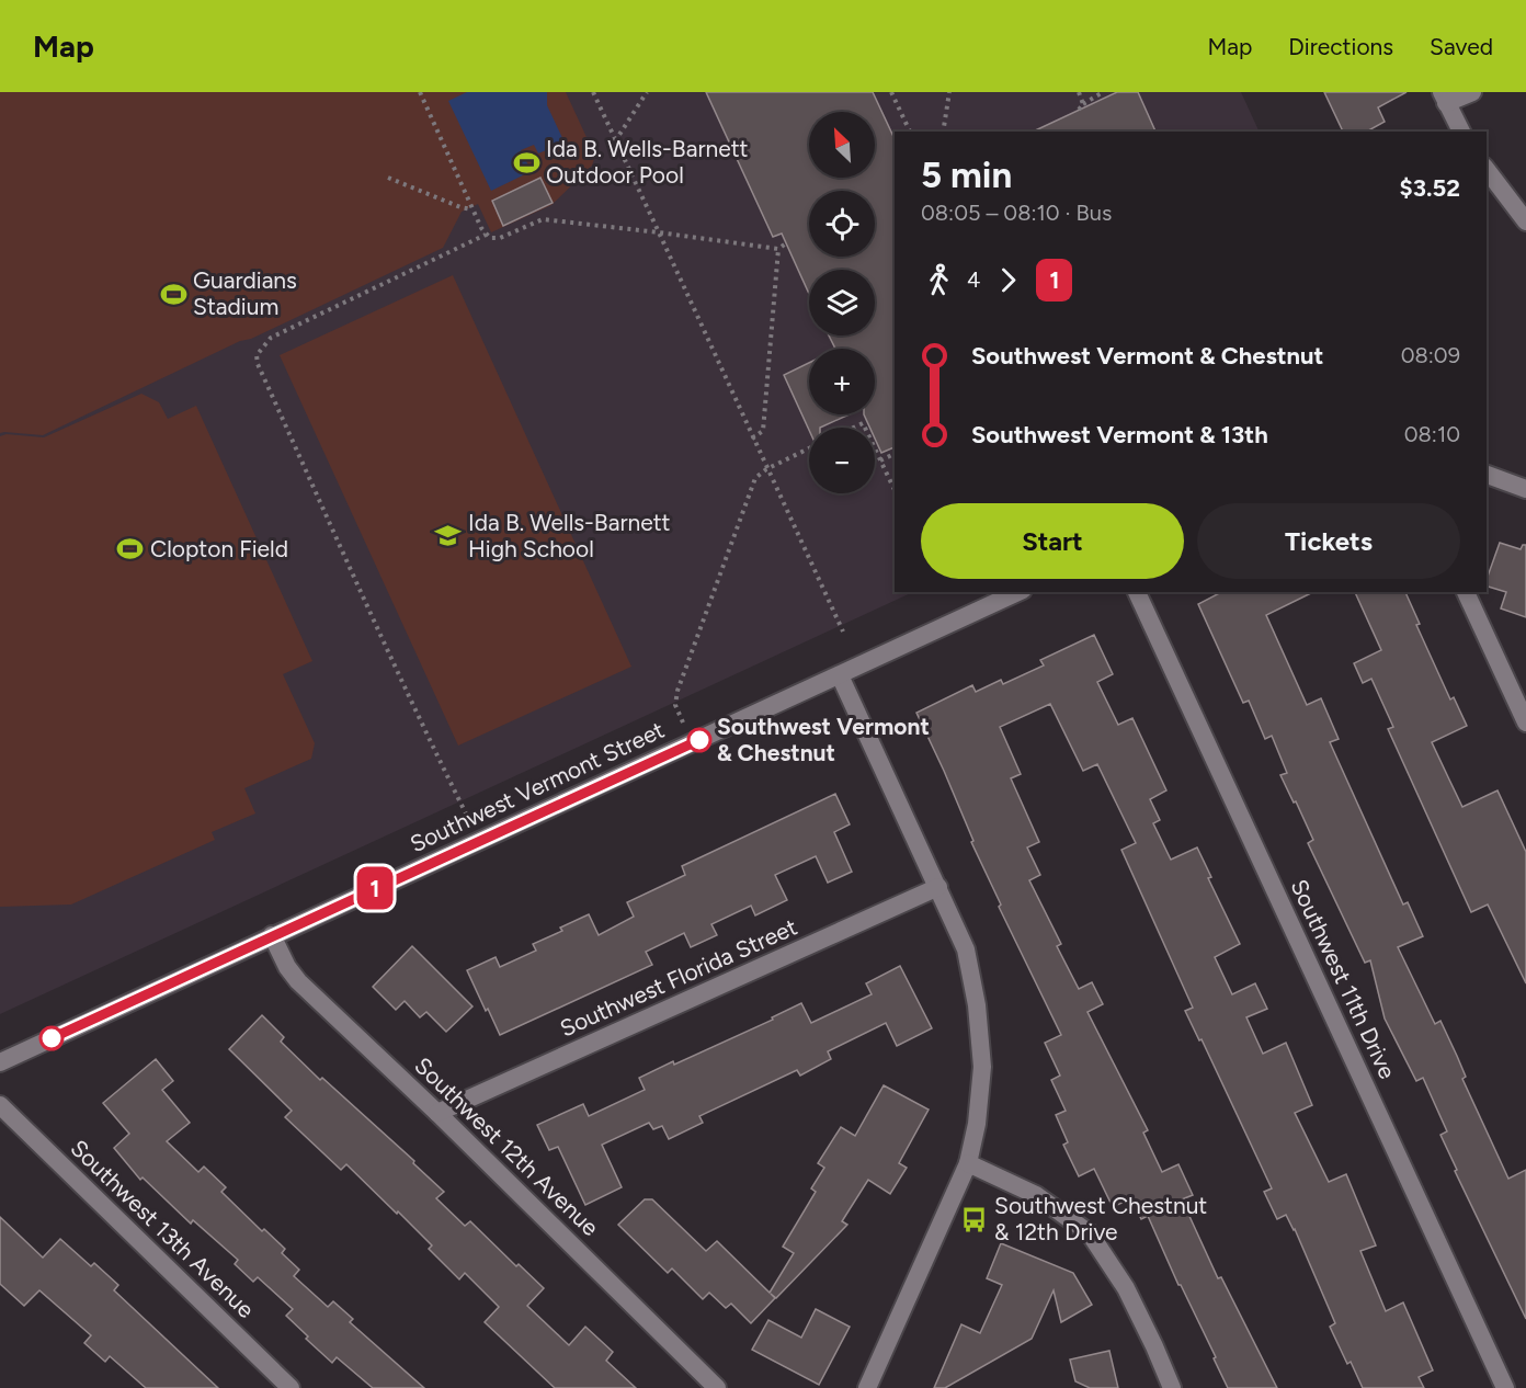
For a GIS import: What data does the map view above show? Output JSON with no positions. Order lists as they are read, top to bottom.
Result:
{
  "streets": {
    "street": [
      "Southwest Vermont Street",
      "Southwest Florida Street",
      "Southwest 11th Drive",
      "Southwest 12th Avenue",
      "Southwest 13th Avenue"
    ]
  },
  "crossings": [
    ["Southwest Vermont Street", "Southwest 12th Avenue"],
    ["Southwest Florida Street", "Southwest 12th Avenue"]
  ],
  "places": {
    "sports": ["Ida B. Wells-Barnett Outdoor Pool", "Guardians Stadium", "Clopton Field"],
    "school or university": ["Ida B. Wells-Barnett High School"],
    "other": ["Southwest Vermont & Chestnut"],
    "bus stop": ["Southwest Chestnut & 12th Drive"]
  },
  "lines": ["bus line 1"],
  "north": "top left",
  "page": {
    "header": "Map",
    "nav": ["Map", "Directions", "Saved"],
    "on_map": "1",
    "map_buttons": ["+", "−"],
    "heading": ["5 min", "08:05 – 08:10 · Bus", "$3.52"],
    "legs": ["4", "1"],
    "list": [
      {
        "name": "Southwest Vermont & Chestnut",
        "value": "08:09"
      },
      {
        "name": "Southwest Vermont & 13th",
        "value": "08:10"
      }
    ],
    "buttons": ["Start", "Tickets"]
  }
}
